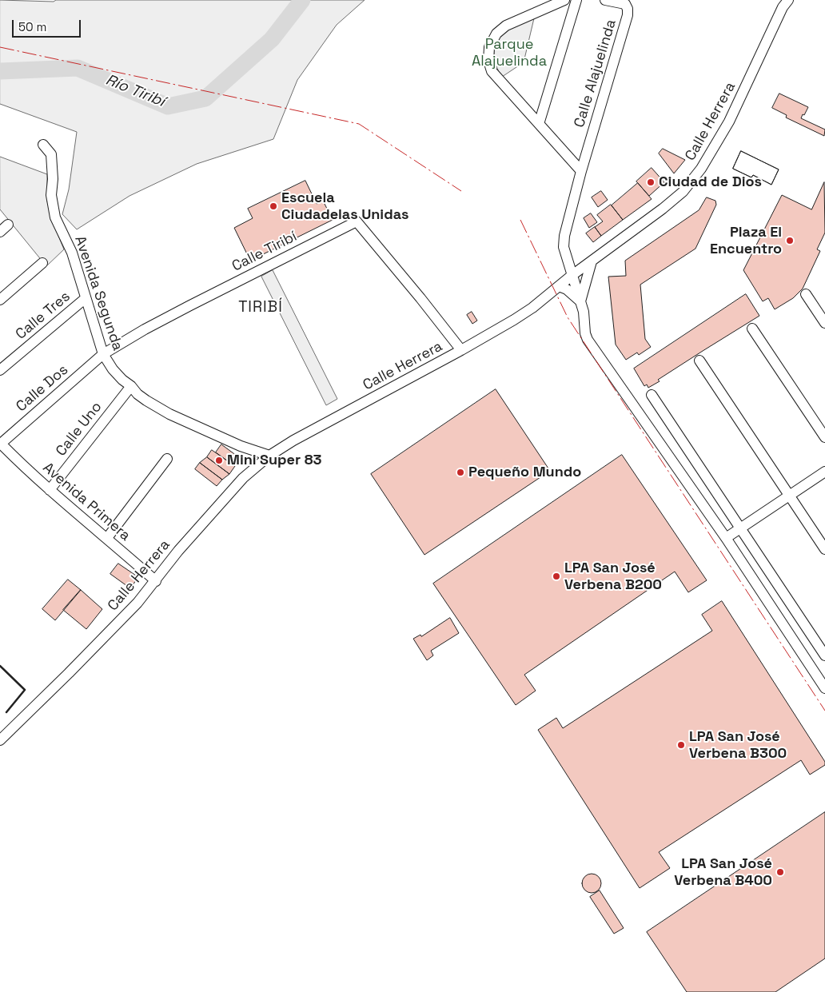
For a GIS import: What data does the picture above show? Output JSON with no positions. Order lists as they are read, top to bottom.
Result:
{
  "streets": {
    "street": [
      "Calle Alajuelinda",
      "Calle Herrera",
      "Calle Tiribí",
      "Avenida Segunda",
      "Calle Tres",
      "Calle Dos",
      "Calle Uno",
      "Avenida Primera"
    ]
  },
  "crossings": [
    ["Calle Alajuelinda", "Calle Herrera"],
    ["Calle Herrera", "Calle Tiribí"],
    ["Calle Herrera", "Avenida Segunda"],
    ["Calle Herrera", "Avenida Primera"],
    ["Calle Tiribí", "Avenida Segunda"],
    ["Calle Tiribí", "Calle Dos"],
    ["Avenida Segunda", "Calle Tres"],
    ["Avenida Segunda", "Calle Dos"],
    ["Avenida Segunda", "Calle Uno"],
    ["Calle Dos", "Avenida Primera"],
    ["Calle Uno", "Avenida Primera"]
  ],
  "districts": ["TIRIBÍ"],
  "water": ["Río Tiribí"],
  "parks": ["Parque Alajuelinda"],
  "places": [
    "Ciudad de Dios",
    "Escuela Ciudadelas Unidas",
    "Plaza El Encuentro",
    "Mini Super 83",
    "Pequeño Mundo",
    "LPA San José Verbena B200",
    "LPA San José Verbena B300",
    "LPA San José Verbena B400"
  ],
  "scale_bar": "50 m"
}
